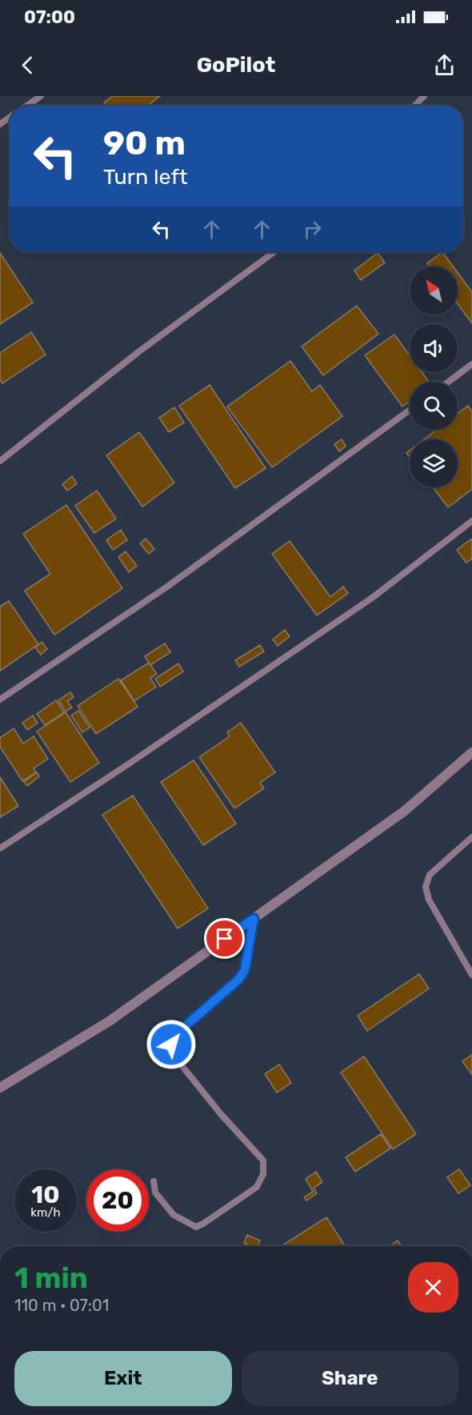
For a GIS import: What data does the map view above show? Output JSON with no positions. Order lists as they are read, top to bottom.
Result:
{
  "north": "top left",
  "page": {
    "status": "07:00",
    "header": "GoPilot",
    "turn": ["90 m", "Turn left"],
    "speed": "10 km/h",
    "limit": "20",
    "heading": ["1 min", "110 m · 07:01"],
    "buttons": ["Exit", "Share"]
  }
}
